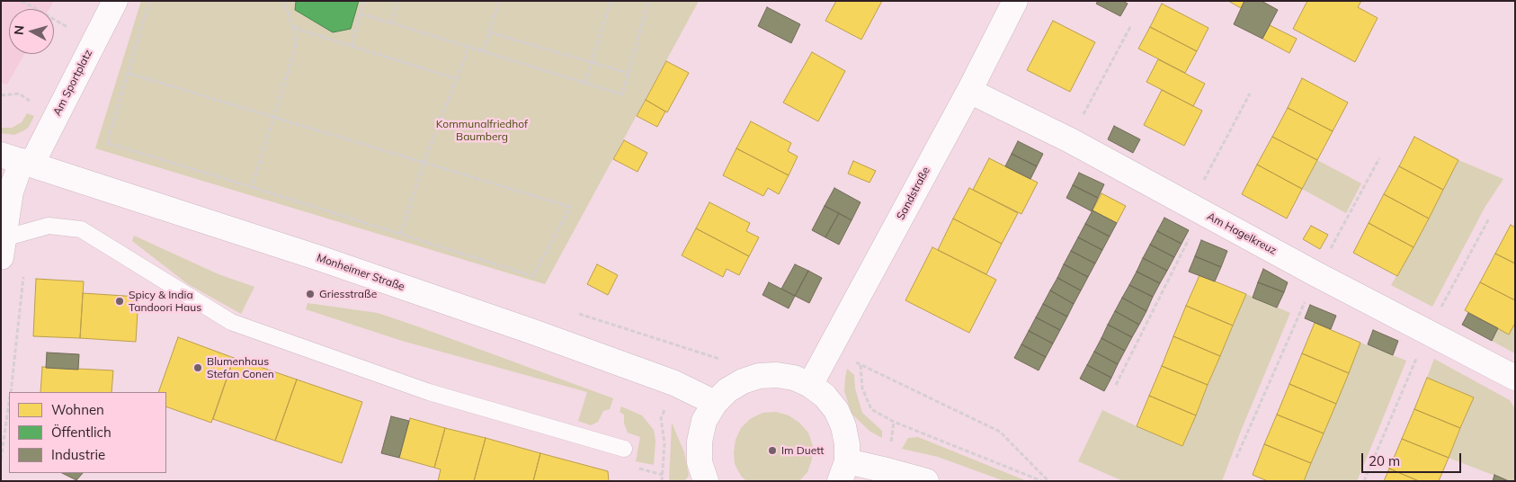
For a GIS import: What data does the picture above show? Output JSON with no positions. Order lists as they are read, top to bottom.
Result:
{
  "streets": {
    "street": [
      "Am Sportplatz",
      "Sandstraße",
      "Am Hagelkreuz",
      "Monheimer Straße"
    ]
  },
  "crossings": [
    ["Am Sportplatz", "Monheimer Straße"],
    ["Sandstraße", "Am Hagelkreuz"]
  ],
  "parks": ["Kommunalfriedhof Baumberg"],
  "places": [
    "Griesstraße",
    "Spicy & India Tandoori Haus",
    "Blumenhaus Stefan Conen",
    "Im Duett"
  ],
  "legend": ["Wohnen", "Öffentlich", "Industrie"],
  "scale_bar": "20 m",
  "north": "left"
}
